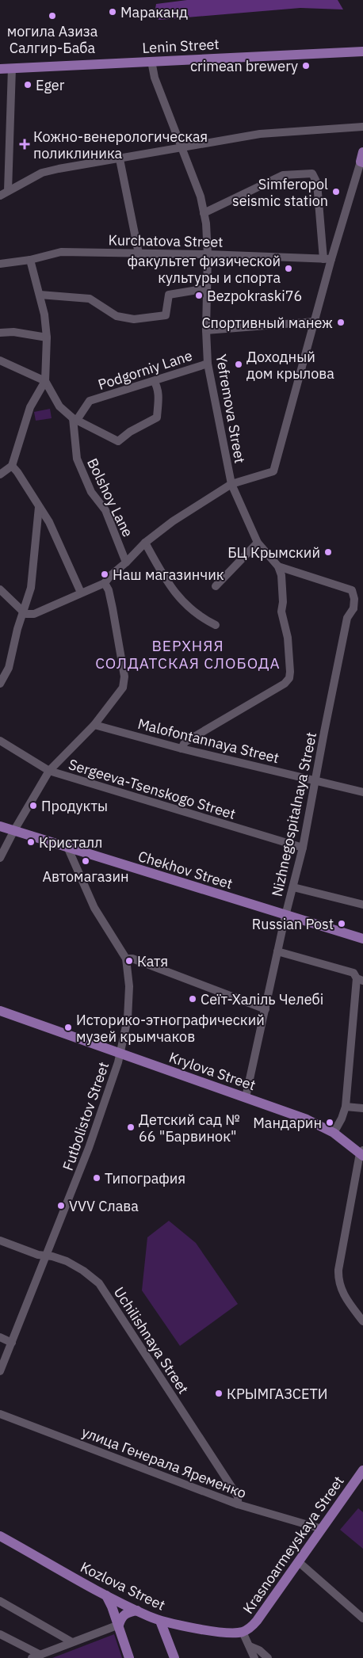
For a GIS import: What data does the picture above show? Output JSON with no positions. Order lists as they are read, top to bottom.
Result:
{
  "streets": {
    "main road": [
      "Lenin Street",
      "Chekhov Street",
      "Krylova Street",
      "Krasnoarmeyskaya Street",
      "Kozlova Street"
    ],
    "street": [
      "Kurchatova Street",
      "Podgorniy Lane",
      "Yefremova Street",
      "Bolshoy Lane",
      "Malofontannaya Street",
      "Sergeeva-Tsenskogo Street",
      "Nizhnegospitalnaya Street",
      "Futbolistov Street",
      "Uchilishnaya Street",
      "улица Генерала Яременко"
    ]
  },
  "crossings": [
    ["Lenin Street", "Yefremova Street"],
    ["Kurchatova Street", "Yefremova Street"],
    ["Podgorniy Lane", "Yefremova Street"],
    ["Podgorniy Lane", "Bolshoy Lane"],
    ["Malofontannaya Street", "Nizhnegospitalnaya Street"],
    ["Sergeeva-Tsenskogo Street", "Nizhnegospitalnaya Street"],
    ["Nizhnegospitalnaya Street", "Chekhov Street"],
    ["Nizhnegospitalnaya Street", "Krylova Street"],
    ["Chekhov Street", "Futbolistov Street"],
    ["Krylova Street", "Futbolistov Street"],
    ["Futbolistov Street", "Uchilishnaya Street"],
    ["Uchilishnaya Street", "улица Генерала Яременко"],
    ["улица Генерала Яременко", "Krasnoarmeyskaya Street"],
    ["Krasnoarmeyskaya Street", "Kozlova Street"]
  ],
  "districts": ["ВЕРХНЯЯ СОЛДАТСКАЯ СЛОБОДА"],
  "places": {
    "other": [
      "Мараканд",
      "могила Азиза Салгир-Баба",
      "crimean brewery",
      "Eger",
      "Simferopol seismic station",
      "факультет физической культуры и спорта",
      "Bezpokraski76",
      "Спортивный манеж",
      "Доходный дом крылова",
      "БЦ Крымский",
      "Наш магазинчик",
      "Продукты",
      "Кристалл",
      "Автомагазин",
      "Russian Post",
      "Катя",
      "Сеїт-Халіль Челебі",
      "Историко-этнографический музей крымчаков",
      "Мандарин",
      "Детский сад № 66 \"Барвинок\"",
      "Типография",
      "VVV Слава",
      "КРЫМГАЗСЕТИ"
    ],
    "health": ["Кожно-венерологическая поликлиника"]
  }
}
